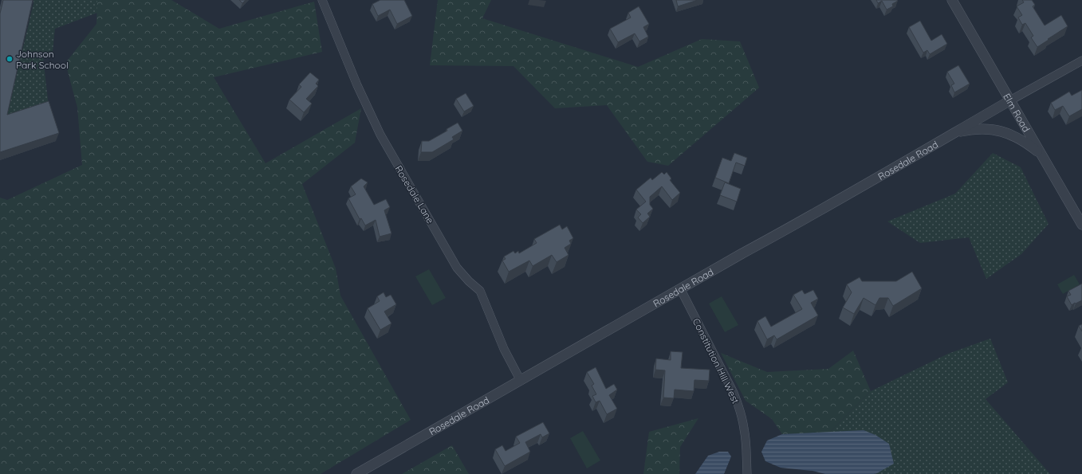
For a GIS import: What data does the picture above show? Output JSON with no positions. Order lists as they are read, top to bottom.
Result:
{
  "streets": {
    "street": [
      "Elm Road",
      "Rosedale Road",
      "Rosedale Lane",
      "Constitution Hill West"
    ]
  },
  "crossings": [
    ["Elm Road", "Rosedale Road"],
    ["Rosedale Road", "Rosedale Lane"],
    ["Rosedale Road", "Constitution Hill West"]
  ],
  "places": ["Johnson Park School"]
}
